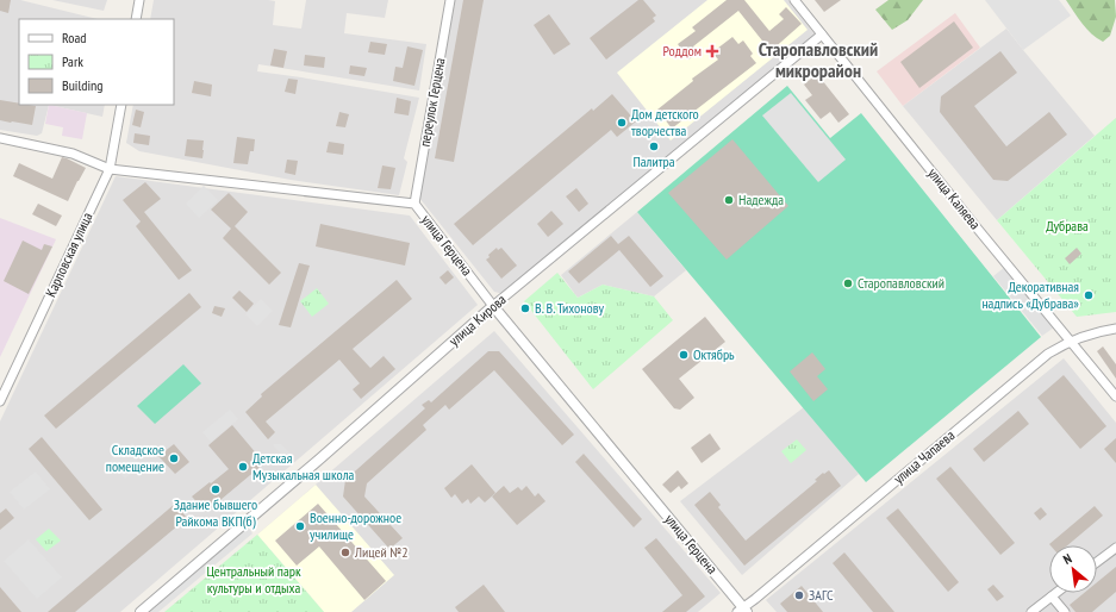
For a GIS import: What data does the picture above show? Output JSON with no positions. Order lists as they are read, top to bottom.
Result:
{
  "streets": {
    "street": [
      "переулок Герцена",
      "улица Каляева",
      "улица Герцена",
      "Карповская улица",
      "улица Кирова",
      "улица Чапаева"
    ]
  },
  "crossings": [
    ["переулок Герцена", "улица Герцена"],
    ["улица Каляева", "улица Кирова"],
    ["улица Каляева", "улица Чапаева"],
    ["улица Герцена", "Карповская улица"],
    ["улица Герцена", "улица Кирова"],
    ["улица Герцена", "улица Чапаева"]
  ],
  "districts": ["Старопавловский микрорайон"],
  "parks": ["Дубрава", "Центральный парк культуры и отдыха"],
  "places": {
    "health": ["Роддом"],
    "other": [
      "Дом детского творчества",
      "Палитра",
      "Надежда",
      "Старопавловский",
      "Декоративная надпись «Дубрава»",
      "В. В. Тихонову",
      "Октябрь",
      "Складское помещение",
      "Детская Музыкальная школа",
      "Здание бывшего Райкома ВКП(б)",
      "Военно-дорожное училище",
      "Лицей №2",
      "ЗАГС"
    ]
  },
  "legend": ["Road", "Park", "Building"],
  "north": "top left"
}
